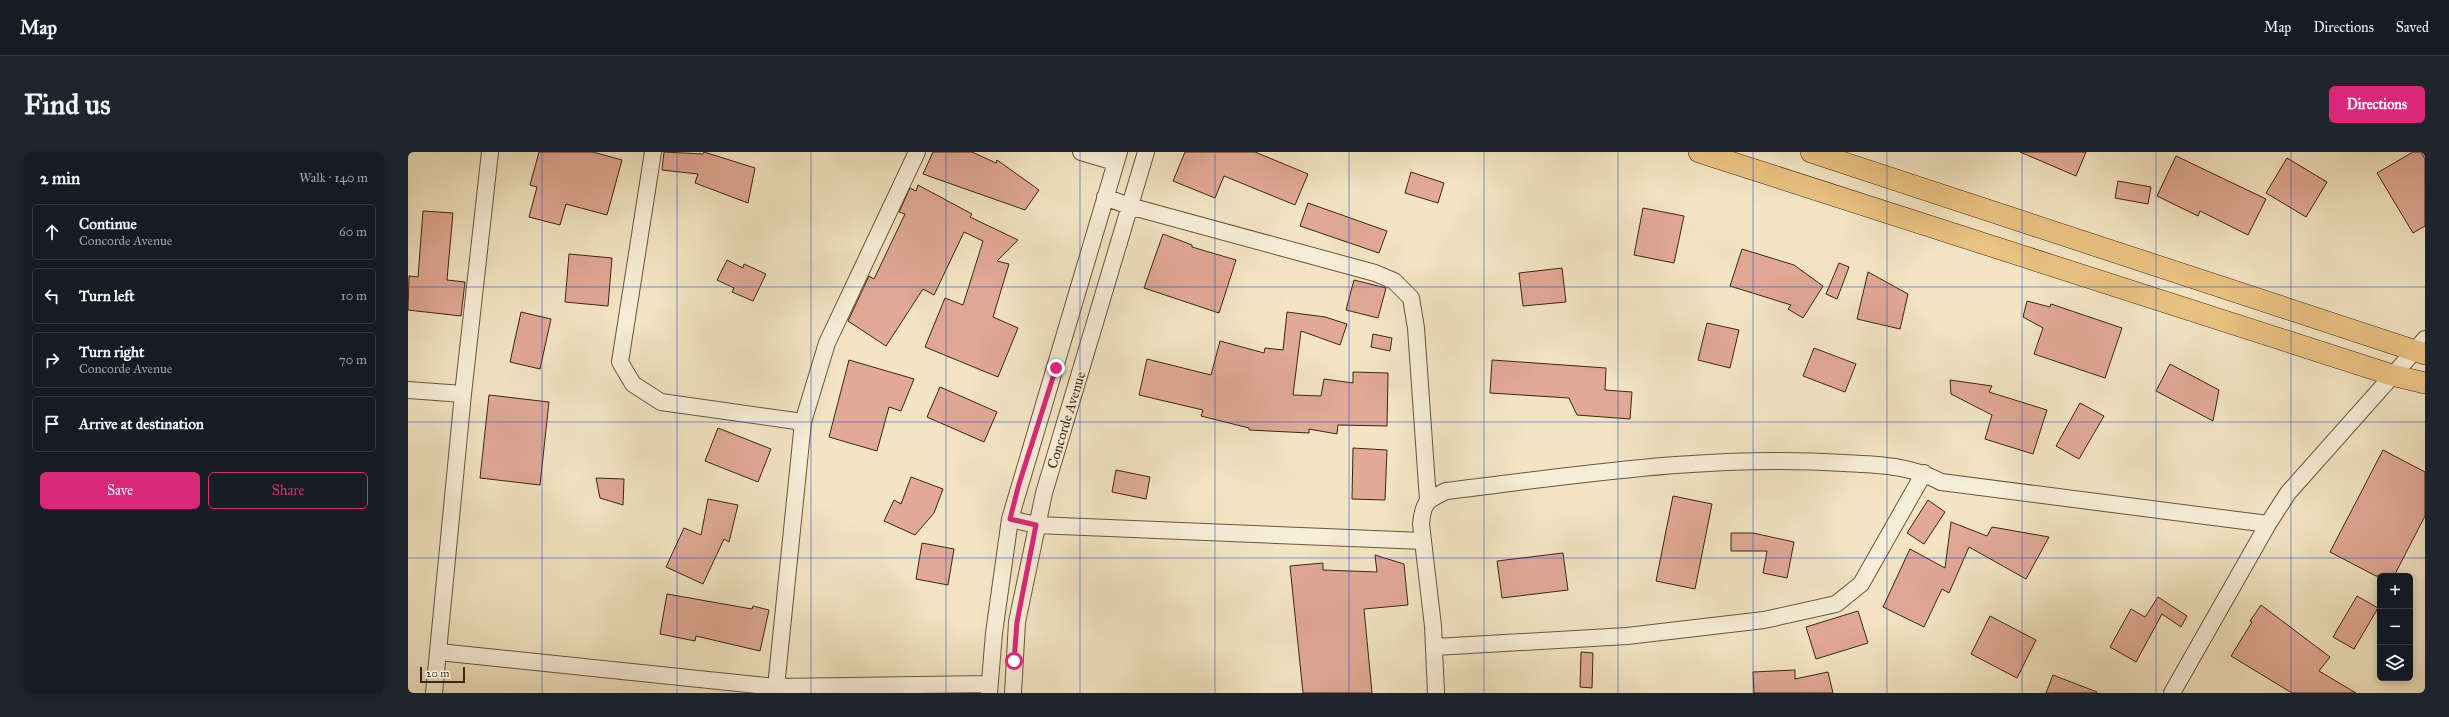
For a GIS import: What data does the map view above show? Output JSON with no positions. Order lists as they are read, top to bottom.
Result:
{
  "streets": {
    "street": ["Concorde Avenue"]
  },
  "scale_bar": "20 m",
  "page": {
    "header": "Map",
    "nav": ["Map", "Directions", "Saved"],
    "buttons": [
      "Directions",
      ["Save", "Share"]
    ],
    "title": "Find us",
    "heading": ["2 min", "Walk · 140 m"],
    "list": [
      ["Continue", "Concorde Avenue", "60 m"],
      ["Turn left", "10 m"],
      ["Turn right", "Concorde Avenue", "70 m"],
      "Arrive at destination"
    ],
    "map_buttons": ["+", "−"],
    "scale": "20 m"
  }
}
